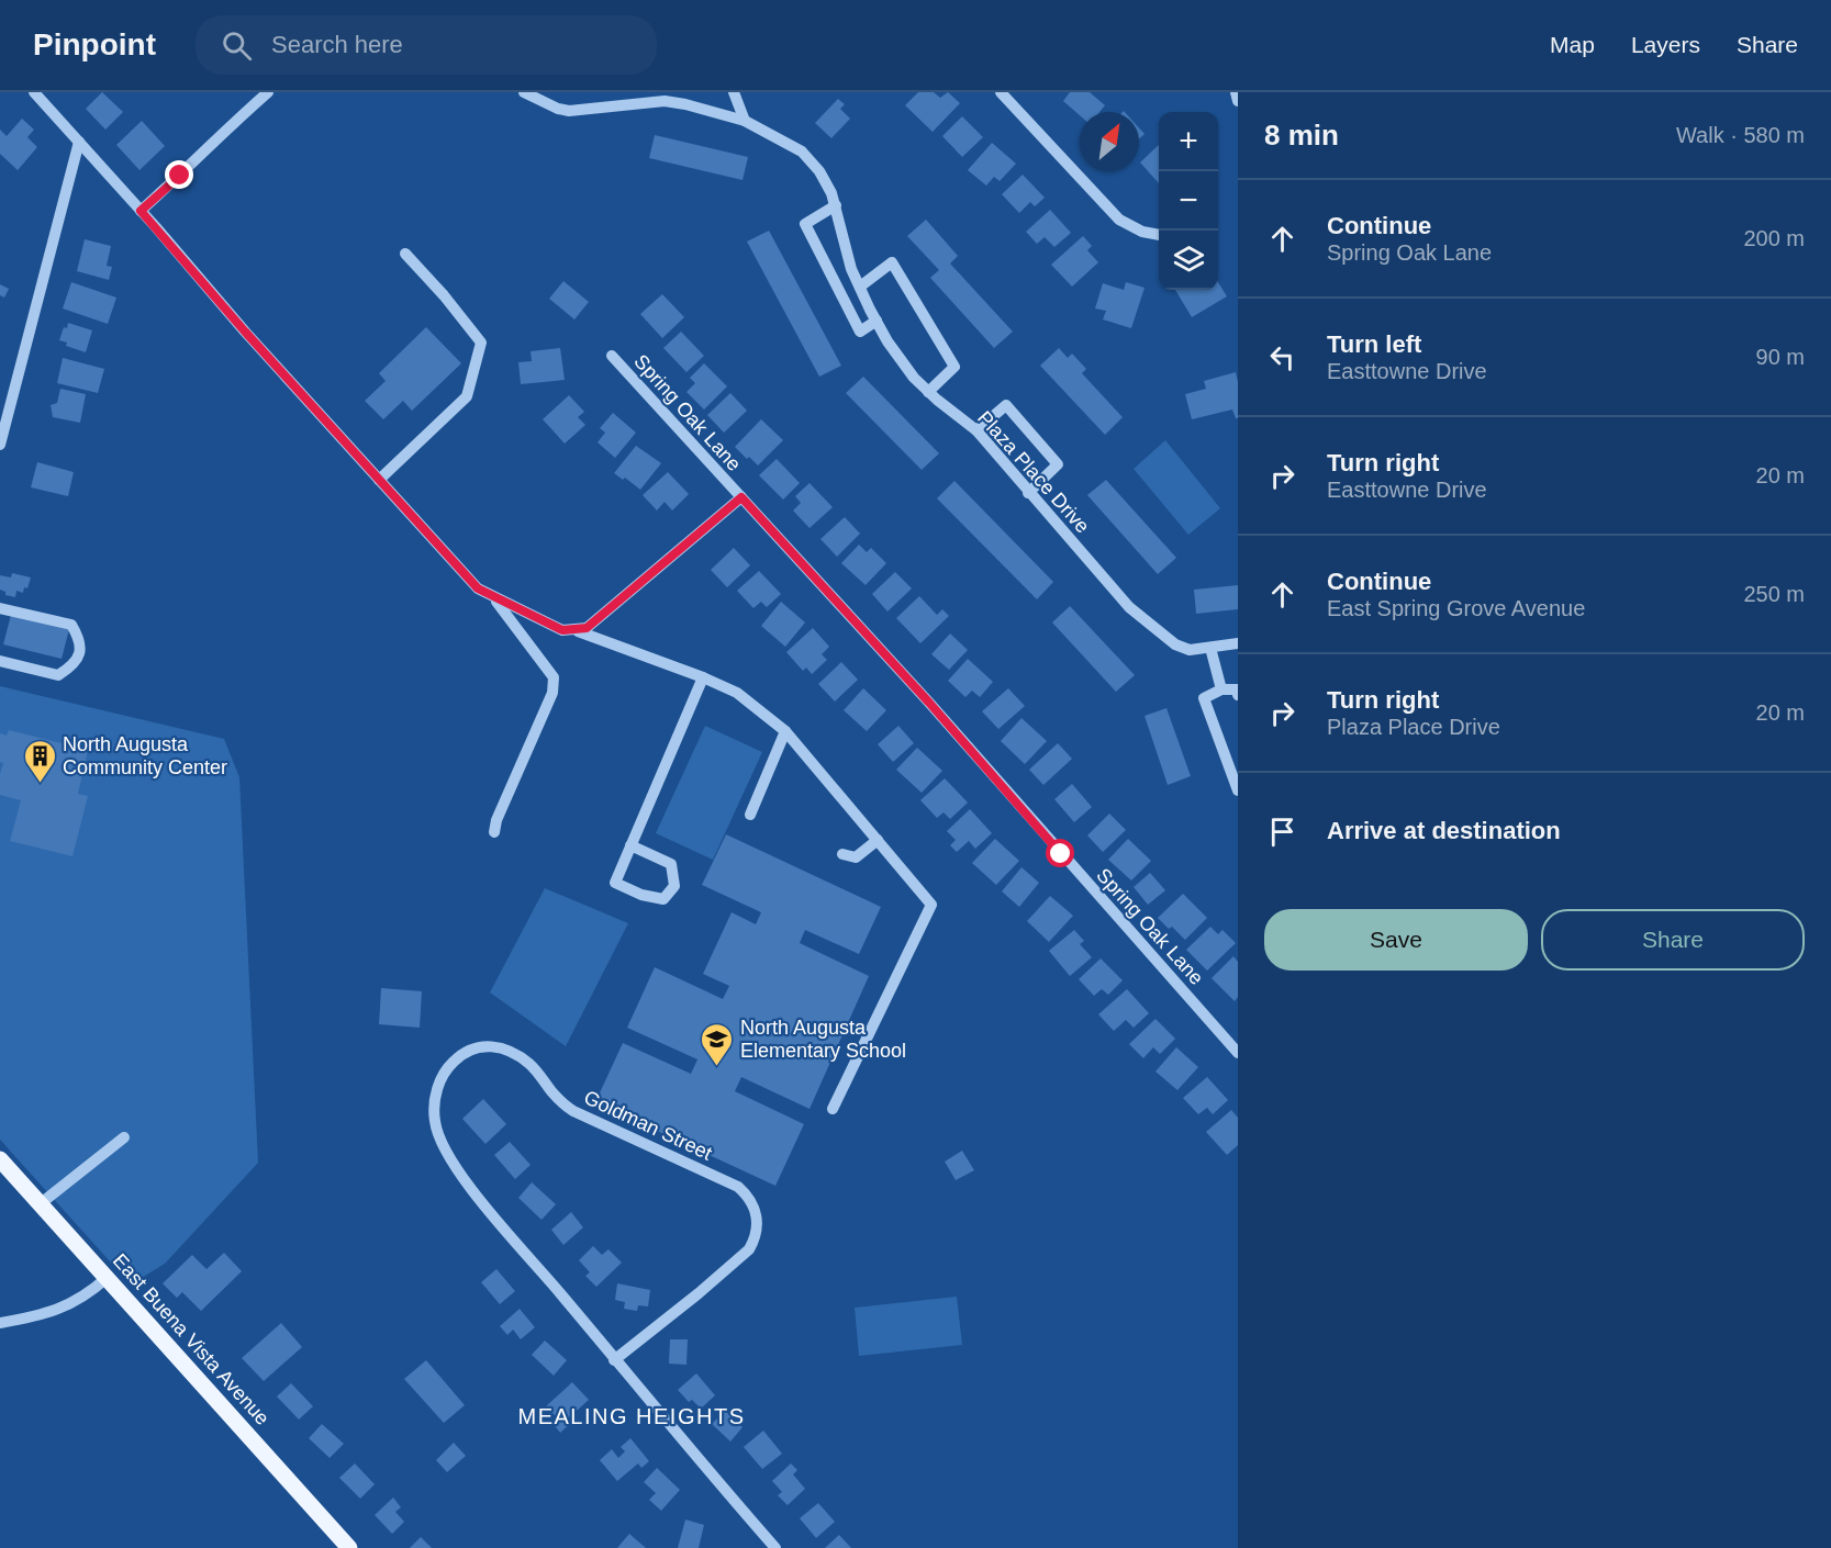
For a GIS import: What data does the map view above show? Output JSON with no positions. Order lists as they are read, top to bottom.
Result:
{
  "streets": {
    "main road": ["East Buena Vista Avenue"],
    "street": ["Spring Oak Lane", "Plaza Place Drive", "Goldman Street"]
  },
  "districts": ["MEALING HEIGHTS"],
  "places": {
    "building": ["North Augusta Community Center"],
    "school or university": ["North Augusta Elementary School"]
  },
  "north": "top right",
  "page": {
    "header": "Pinpoint",
    "search": "Search here",
    "nav": ["Map", "Layers", "Share"],
    "heading": ["8 min", "Walk · 580 m"],
    "map_buttons": ["+", "−"],
    "list": [
      ["Continue", "Spring Oak Lane", "200 m"],
      ["Turn left", "Easttowne Drive", "90 m"],
      ["Turn right", "Easttowne Drive", "20 m"],
      ["Continue", "East Spring Grove Avenue", "250 m"],
      ["Turn right", "Plaza Place Drive", "20 m"],
      "Arrive at destination"
    ],
    "buttons": ["Save", "Share"]
  }
}
